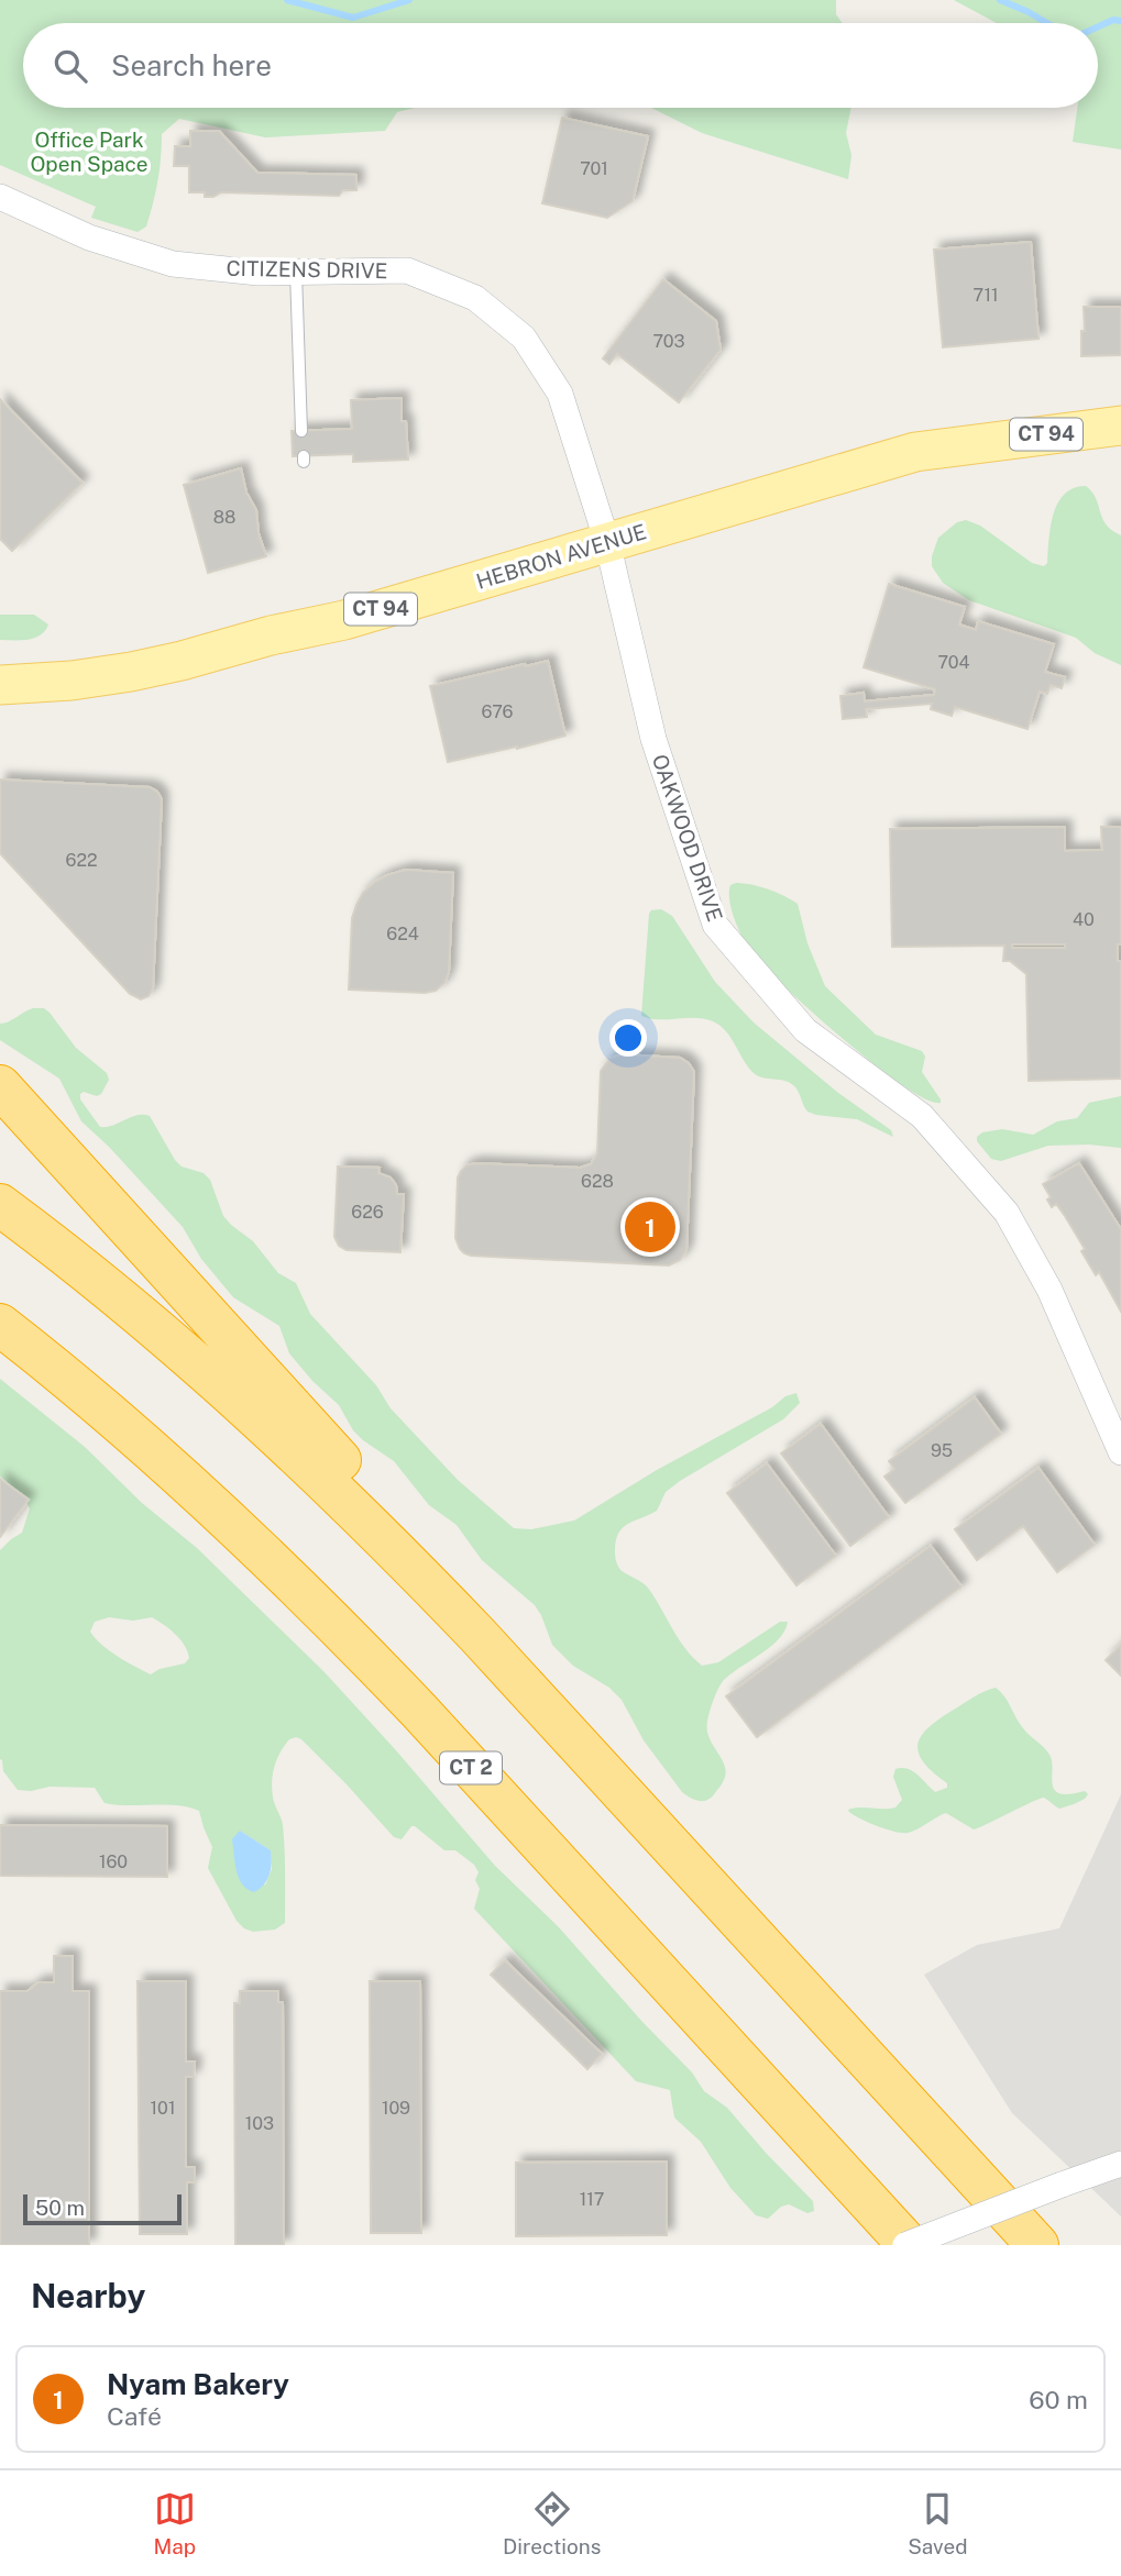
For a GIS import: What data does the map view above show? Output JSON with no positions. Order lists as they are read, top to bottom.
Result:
{
  "streets": {
    "highway": ["CT 2"],
    "main road": ["CT 94", "HEBRON AVENUE"],
    "street": ["CITIZENS DRIVE", "OAKWOOD DRIVE"]
  },
  "crossings": [
    ["CITIZENS DRIVE", "HEBRON AVENUE"],
    ["CITIZENS DRIVE", "OAKWOOD DRIVE"],
    ["HEBRON AVENUE", "OAKWOOD DRIVE"]
  ],
  "parks": ["Office Park Open Space"],
  "house_numbers": [
    "701",
    "711",
    "703",
    "88",
    "704",
    "676",
    "622",
    "40",
    "624",
    "628",
    "626",
    "95",
    "160",
    "101",
    "109",
    "103",
    "117"
  ],
  "scale_bar": "50 m",
  "page": {
    "search": "Search here",
    "pins": "1",
    "scale": "50 m",
    "heading": "Nearby",
    "list": [
      {
        "mark": "1",
        "name": "Nyam Bakery",
        "note": "Café",
        "value": "60 m"
      }
    ],
    "nav": ["Map", "Directions", "Saved"]
  }
}
